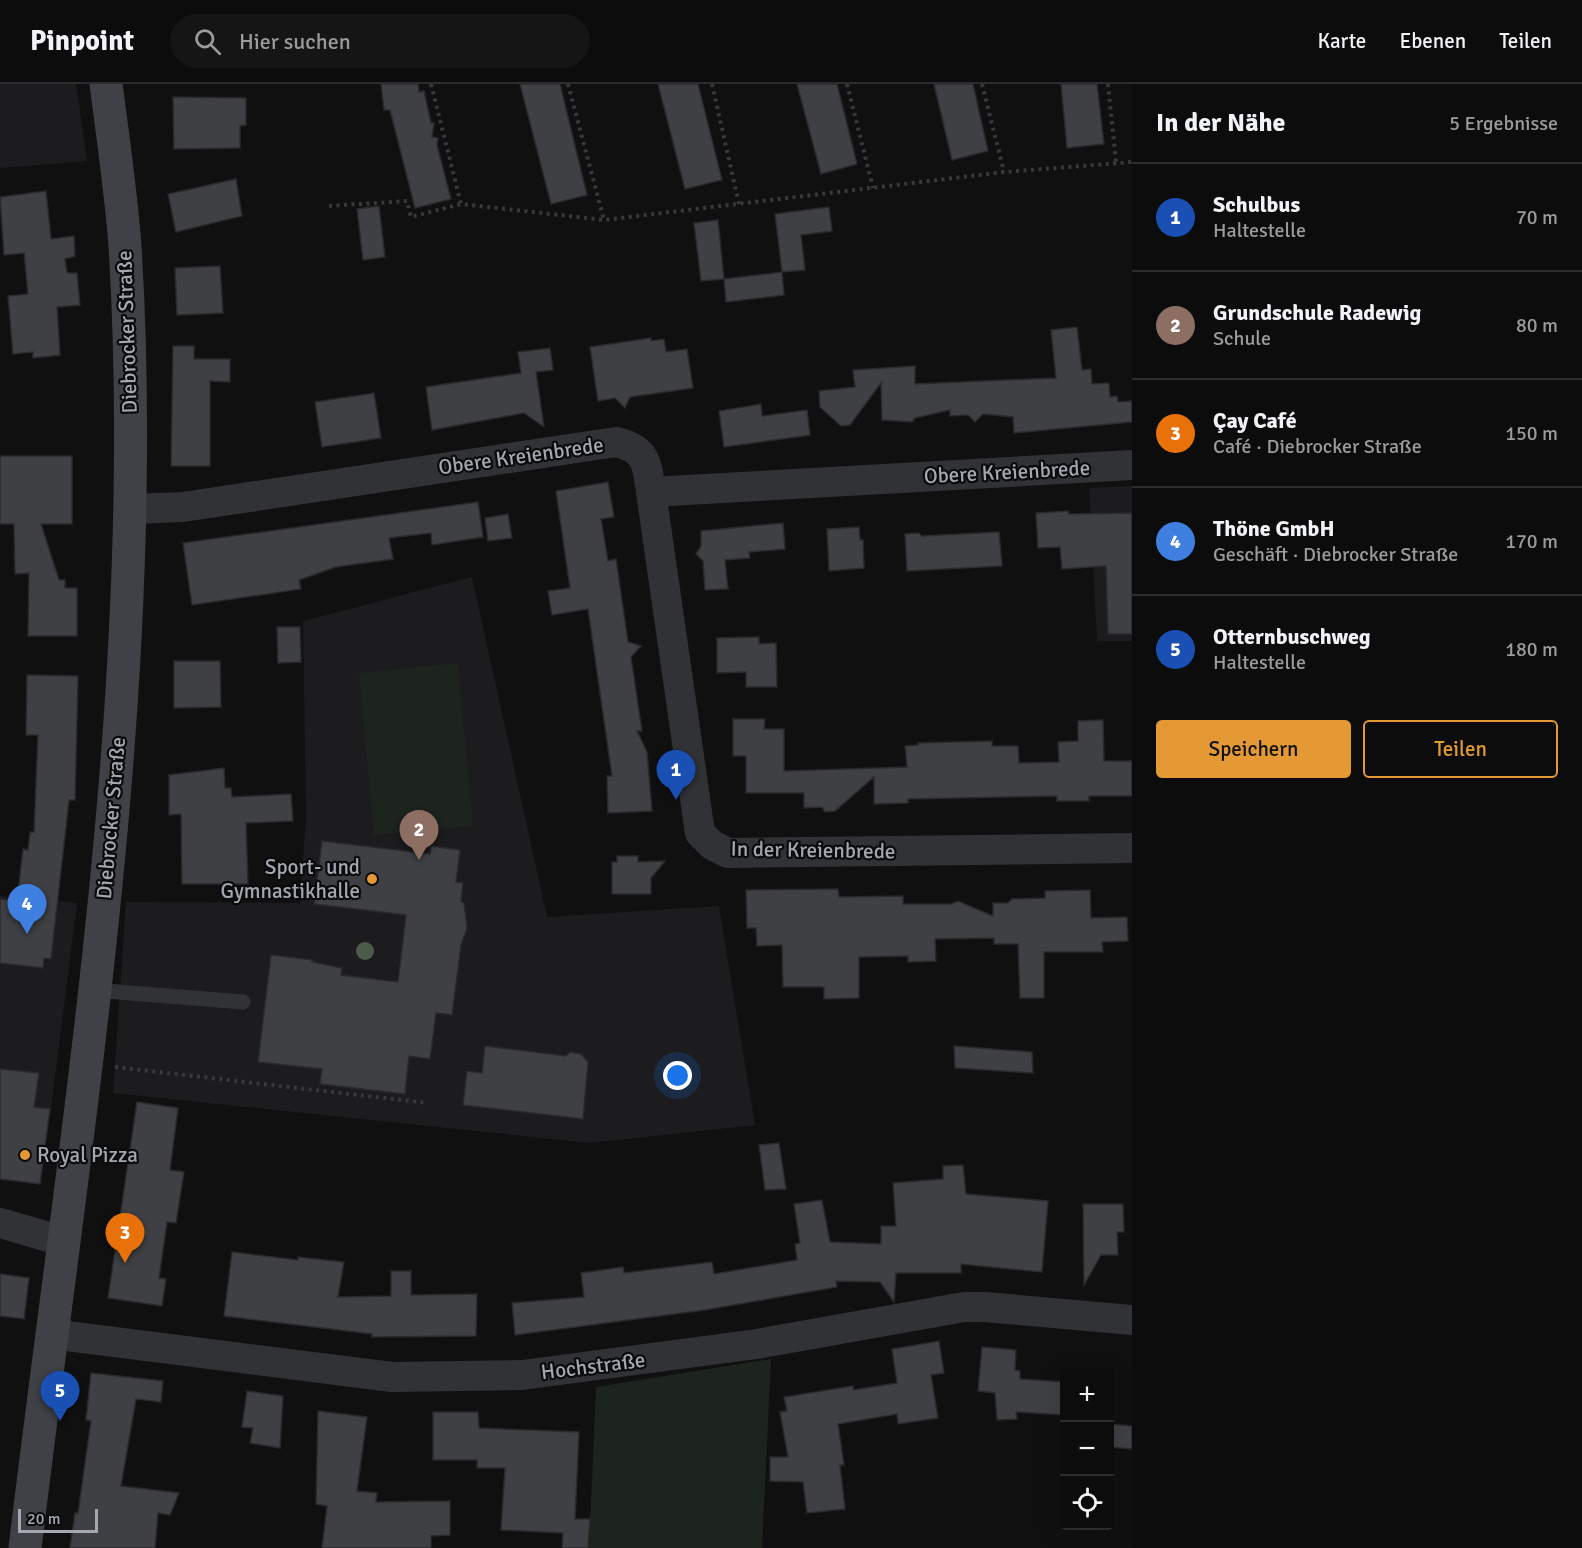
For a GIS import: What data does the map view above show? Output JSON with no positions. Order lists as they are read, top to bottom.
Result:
{
  "streets": {
    "main road": ["Diebrocker Straße"],
    "street": ["Obere Kreienbrede", "In der Kreienbrede", "Hochstraße"]
  },
  "crossings": [
    ["Diebrocker Straße", "Obere Kreienbrede"],
    ["Diebrocker Straße", "Hochstraße"],
    ["Obere Kreienbrede", "In der Kreienbrede"]
  ],
  "places": ["Sport- und Gymnastikhalle", "Royal Pizza"],
  "scale_bar": "20 m",
  "page": {
    "header": "Pinpoint",
    "search": "Hier suchen",
    "nav": ["Karte", "Ebenen", "Teilen"],
    "heading": ["In der Nähe", "5 Ergebnisse"],
    "list": [
      {
        "mark": "1",
        "name": "Schulbus",
        "note": "Haltestelle",
        "value": "70 m"
      },
      {
        "mark": "2",
        "name": "Grundschule Radewig",
        "note": "Schule",
        "value": "80 m"
      },
      {
        "mark": "3",
        "name": "Çay Café",
        "note": "Café · Diebrocker Straße",
        "value": "150 m"
      },
      {
        "mark": "4",
        "name": "Thöne GmbH",
        "note": "Geschäft · Diebrocker Straße",
        "value": "170 m"
      },
      {
        "mark": "5",
        "name": "Otternbuschweg",
        "note": "Haltestelle",
        "value": "180 m"
      }
    ],
    "buttons": ["Speichern", "Teilen"],
    "pins": [
      "1",
      "2",
      "4",
      "3",
      "5"
    ],
    "map_buttons": ["+", "−"],
    "scale": "20 m"
  }
}
